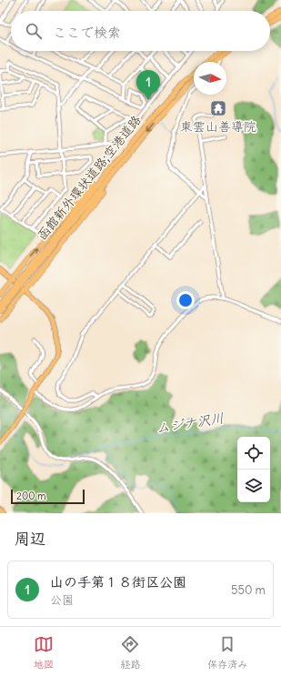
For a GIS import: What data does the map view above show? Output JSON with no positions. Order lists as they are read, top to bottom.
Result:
{
  "streets": {
    "highway": ["函館新外環状道路;空港道路"]
  },
  "water": ["ムジナ沢川"],
  "places": {
    "temple": ["東雲山善導院"]
  },
  "scale_bar": "200 m",
  "north": "right",
  "page": {
    "search": "ここで検索",
    "pins": "1",
    "scale": "200 m",
    "heading": "周辺",
    "list": [
      {
        "mark": "1",
        "name": "山の手第１８街区公園",
        "note": "公園",
        "value": "550 m"
      }
    ],
    "nav": ["地図", "経路", "保存済み"]
  }
}
